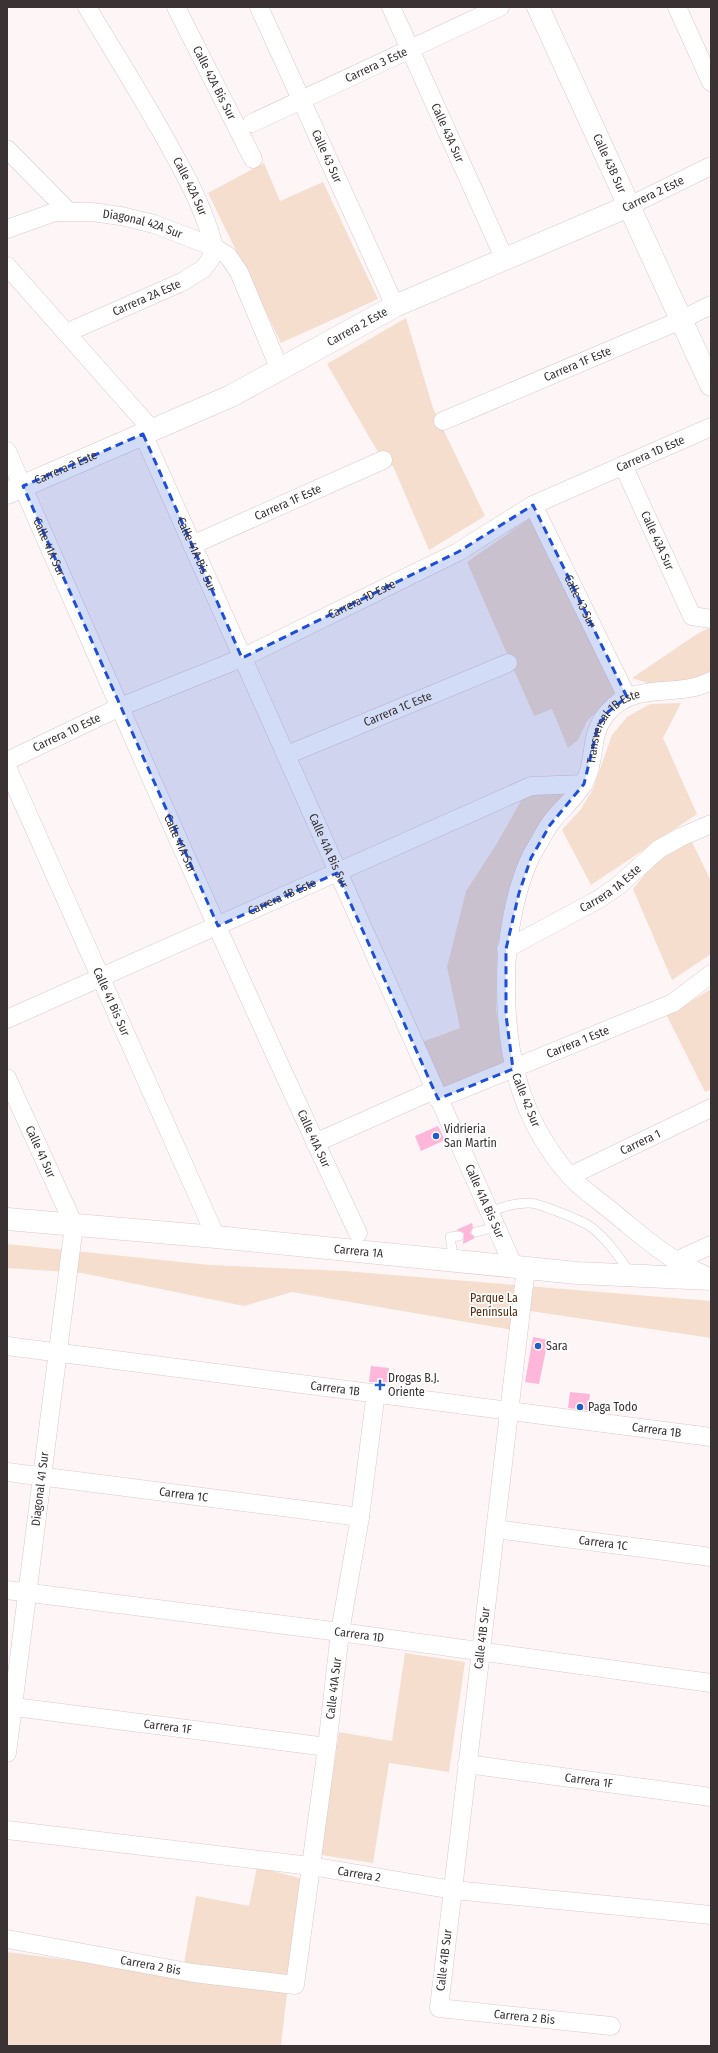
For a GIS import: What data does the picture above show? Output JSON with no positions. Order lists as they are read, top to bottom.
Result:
{
  "streets": {
    "street": [
      "Carrera 3 Este",
      "Calle 42A Bis Sur",
      "Calle 43A Sur",
      "Calle 43 Sur",
      "Calle 43B Sur",
      "Calle 42A Sur",
      "Carrera 2 Este",
      "Diagonal 42A Sur",
      "Carrera 2A Este",
      "Carrera 1F Este",
      "Carrera 1D Este",
      "Calle 41A Sur",
      "Calle 41A Bis Sur",
      "Carrera 1C Este",
      "Transversal 1B Este",
      "Carrera 1A Este",
      "Carrera 1B Este",
      "Calle 41 Bis Sur",
      "Carrera 1 Este",
      "Calle 42 Sur",
      "Carrera 1",
      "Calle 41 Sur",
      "Carrera 1A",
      "Carrera 1B",
      "Diagonal 41 Sur",
      "Carrera 1C",
      "Carrera 1D",
      "Calle 41B Sur",
      "Carrera 1F",
      "Carrera 2",
      "Carrera 2 Bis"
    ]
  },
  "crossings": [
    ["Carrera 3 Este", "Calle 43A Sur"],
    ["Carrera 3 Este", "Calle 43 Sur"],
    ["Calle 43A Sur", "Carrera 2 Este"],
    ["Calle 43A Sur", "Carrera 1D Este"],
    ["Calle 43 Sur", "Carrera 2 Este"],
    ["Calle 43 Sur", "Carrera 1D Este"],
    ["Calle 43 Sur", "Transversal 1B Este"],
    ["Calle 43B Sur", "Carrera 2 Este"],
    ["Calle 43B Sur", "Carrera 1F Este"],
    ["Calle 42A Sur", "Diagonal 42A Sur"],
    ["Calle 42A Sur", "Carrera 2A Este"],
    ["Carrera 2 Este", "Calle 41A Sur"],
    ["Carrera 2 Este", "Calle 41A Bis Sur"],
    ["Diagonal 42A Sur", "Carrera 2A Este"],
    ["Carrera 2A Este", "Calle 41A Bis Sur"],
    ["Carrera 1F Este", "Calle 41A Bis Sur"],
    ["Carrera 1D Este", "Calle 41A Sur"],
    ["Carrera 1D Este", "Calle 41A Bis Sur"],
    ["Calle 41A Sur", "Carrera 1B Este"],
    ["Calle 41A Sur", "Carrera 1 Este"],
    ["Calle 41A Sur", "Carrera 1B"],
    ["Calle 41A Sur", "Carrera 1C"],
    ["Calle 41A Sur", "Carrera 1D"],
    ["Calle 41A Sur", "Carrera 1F"],
    ["Calle 41A Sur", "Carrera 2"],
    ["Calle 41A Sur", "Carrera 2 Bis"],
    ["Calle 41A Bis Sur", "Carrera 1C Este"],
    ["Calle 41A Bis Sur", "Carrera 1B Este"],
    ["Calle 41A Bis Sur", "Carrera 1 Este"],
    ["Calle 41A Bis Sur", "Carrera 1A"],
    ["Calle 41A Bis Sur", "Calle 41B Sur"],
    ["Transversal 1B Este", "Carrera 1B Este"],
    ["Transversal 1B Este", "Calle 42 Sur"],
    ["Carrera 1A Este", "Calle 42 Sur"],
    ["Carrera 1B Este", "Calle 41 Bis Sur"],
    ["Calle 41 Bis Sur", "Carrera 1A"],
    ["Carrera 1 Este", "Calle 42 Sur"],
    ["Calle 42 Sur", "Carrera 1"],
    ["Calle 42 Sur", "Carrera 1A"],
    ["Calle 41 Sur", "Carrera 1A"],
    ["Calle 41 Sur", "Diagonal 41 Sur"],
    ["Carrera 1A", "Diagonal 41 Sur"],
    ["Carrera 1A", "Calle 41B Sur"],
    ["Carrera 1B", "Diagonal 41 Sur"],
    ["Carrera 1B", "Calle 41B Sur"],
    ["Diagonal 41 Sur", "Carrera 1C"],
    ["Diagonal 41 Sur", "Carrera 1D"],
    ["Diagonal 41 Sur", "Carrera 1F"],
    ["Carrera 1C", "Calle 41B Sur"],
    ["Carrera 1D", "Calle 41B Sur"],
    ["Calle 41B Sur", "Carrera 1F"],
    ["Calle 41B Sur", "Carrera 2"],
    ["Calle 41B Sur", "Carrera 2 Bis"]
  ],
  "parks": ["Parque La Península"],
  "places": {
    "other": ["Vidrieria San Martin", "Sara", "Paga Todo"],
    "health": ["Drogas B.J. Oriente"]
  }
}
